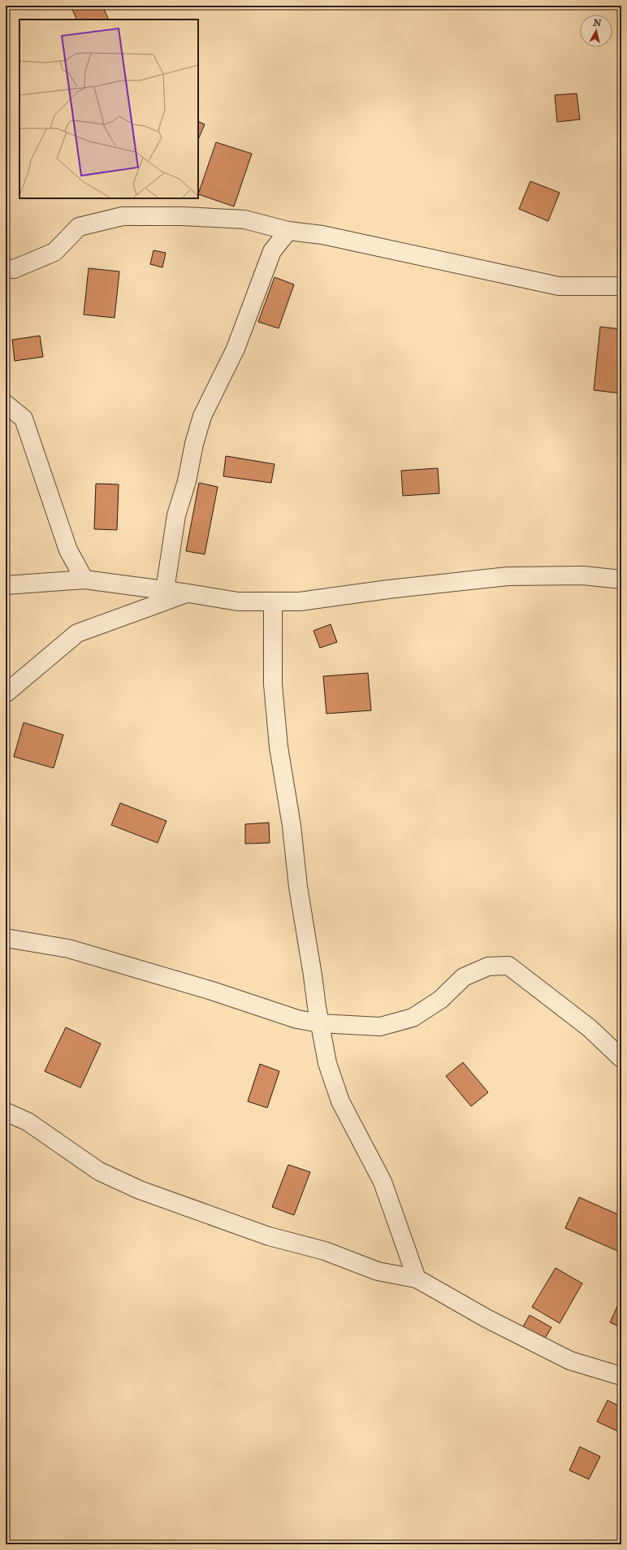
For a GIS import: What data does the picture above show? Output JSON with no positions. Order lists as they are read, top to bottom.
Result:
{
  "north": "top"
}
